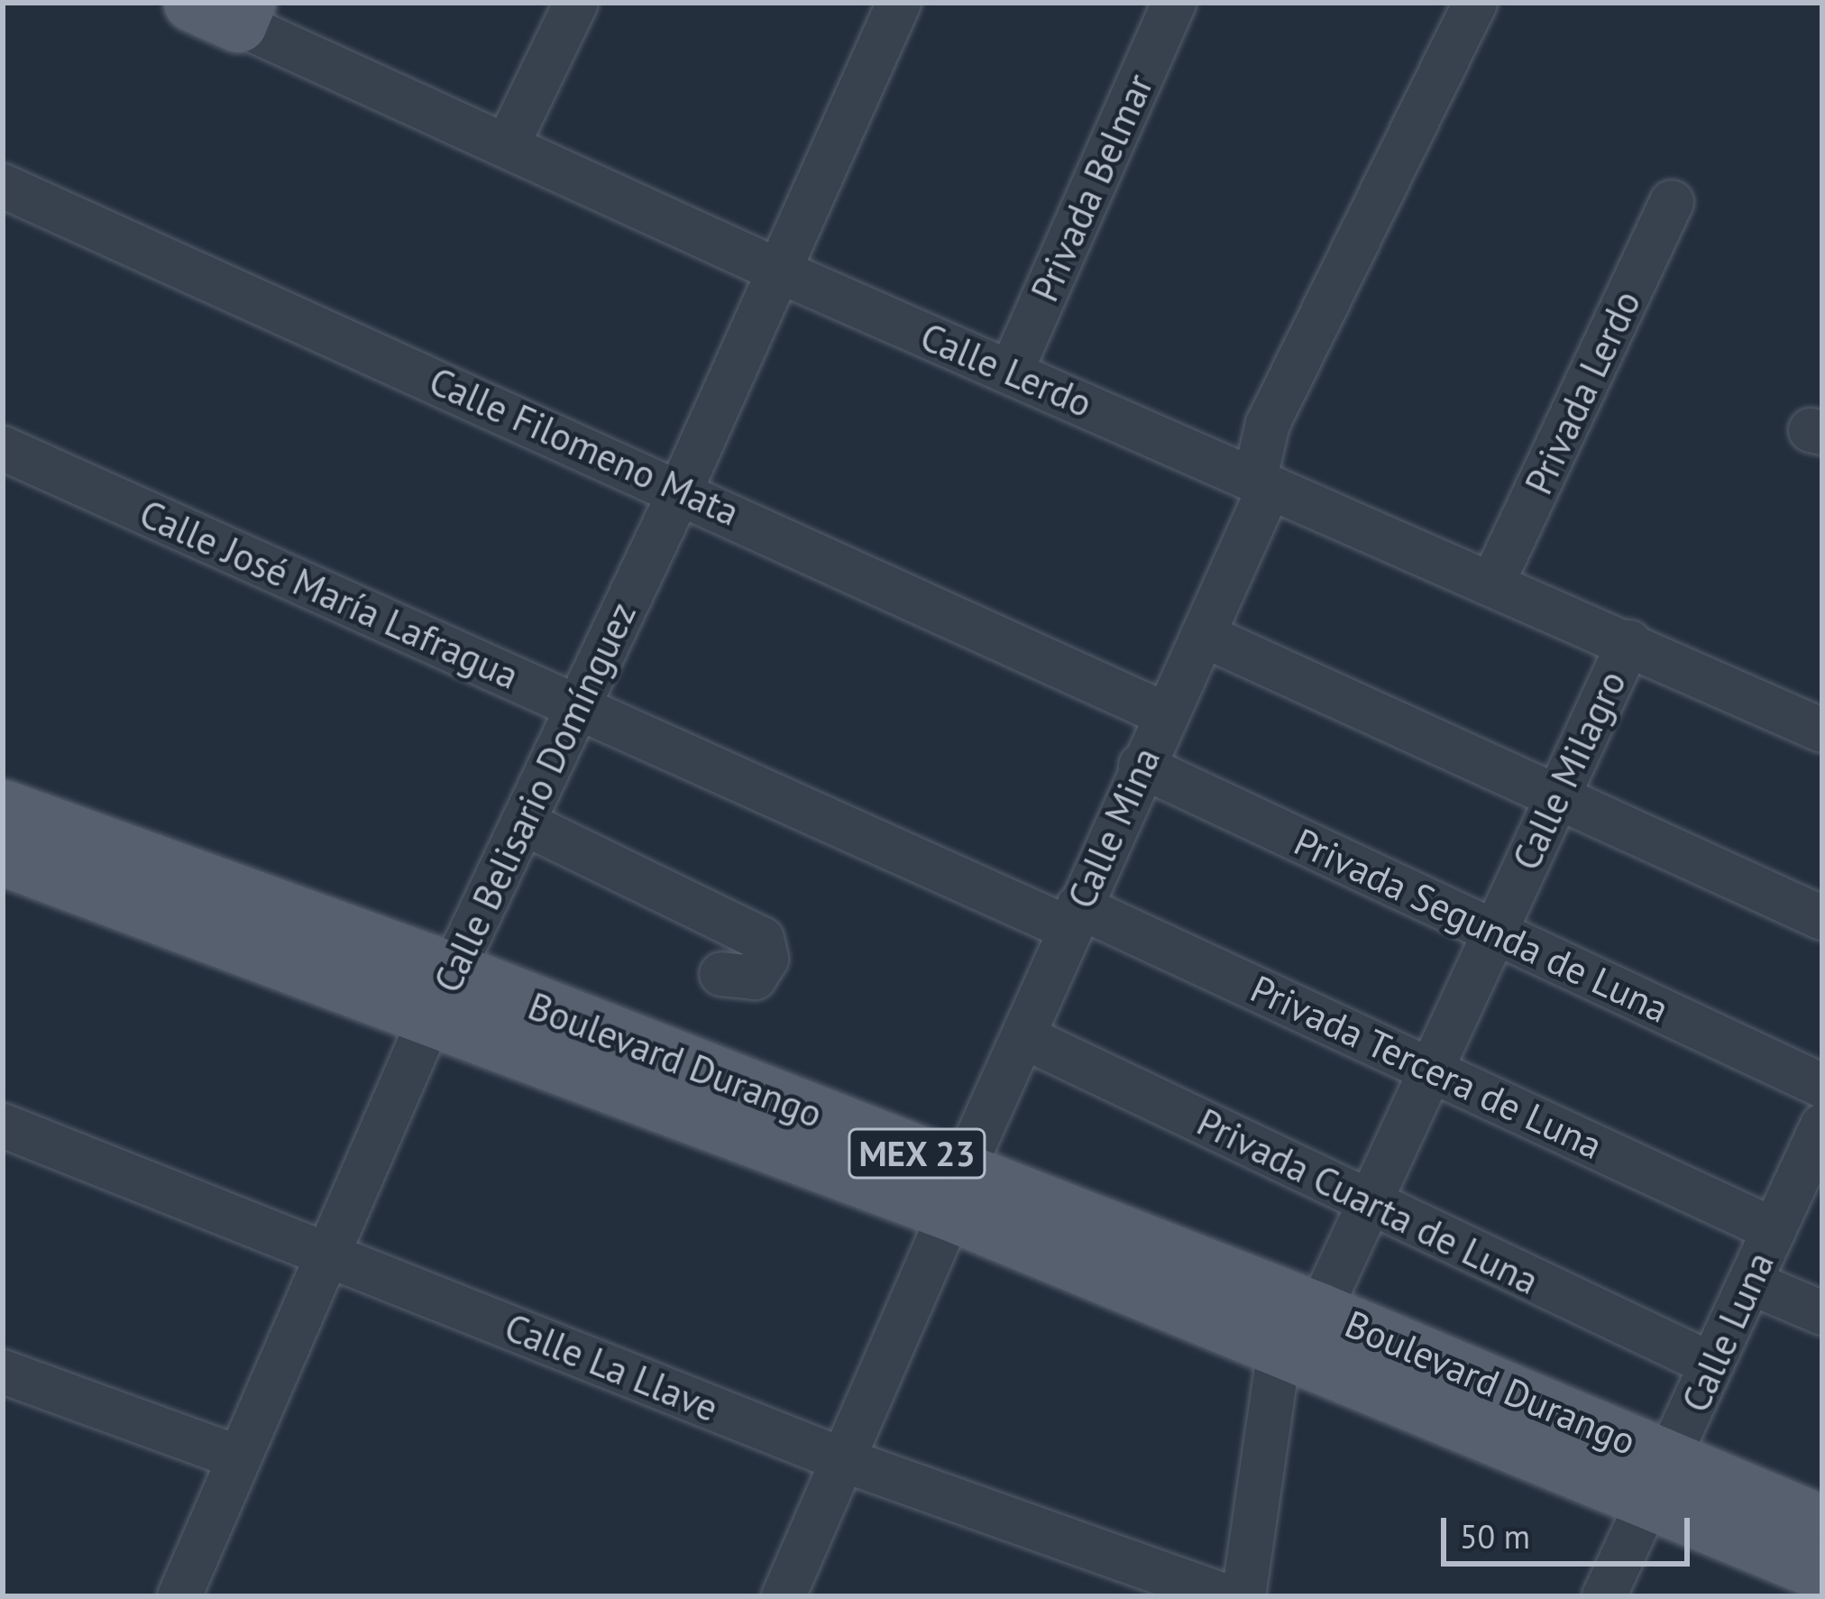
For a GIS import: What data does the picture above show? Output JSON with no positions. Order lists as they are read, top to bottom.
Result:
{
  "streets": {
    "main road": ["Boulevard Durango", "MEX 23"],
    "street": [
      "Privada Belmar",
      "Calle Lerdo",
      "Privada Lerdo",
      "Calle Filomeno Mata",
      "Calle José María Lafragua",
      "Calle Milagro",
      "Calle Belisario Domínguez",
      "Calle Mina",
      "Privada Segunda de Luna",
      "Privada Tercera de Luna",
      "Privada Cuarta de Luna",
      "Calle Luna",
      "Calle La Llave"
    ]
  },
  "crossings": [
    ["Privada Belmar", "Calle Lerdo"],
    ["Calle Lerdo", "Privada Lerdo"],
    ["Calle Lerdo", "Calle Milagro"],
    ["Calle Lerdo", "Calle Belisario Domínguez"],
    ["Calle Lerdo", "Calle Mina"],
    ["Calle Filomeno Mata", "Calle Belisario Domínguez"],
    ["Calle Filomeno Mata", "Calle Mina"],
    ["Calle José María Lafragua", "Calle Belisario Domínguez"],
    ["Calle José María Lafragua", "Calle Mina"],
    ["Calle José María Lafragua", "Privada Tercera de Luna"],
    ["Calle Milagro", "Privada Segunda de Luna"],
    ["Calle Milagro", "Boulevard Durango"],
    ["Calle Milagro", "Privada Tercera de Luna"],
    ["Calle Milagro", "Privada Cuarta de Luna"],
    ["Calle Belisario Domínguez", "Boulevard Durango"],
    ["Calle Belisario Domínguez", "Calle La Llave"],
    ["Calle Mina", "Privada Segunda de Luna"],
    ["Calle Mina", "Boulevard Durango"],
    ["Calle Mina", "Privada Tercera de Luna"],
    ["Calle Mina", "Privada Cuarta de Luna"],
    ["Calle Mina", "Calle La Llave"],
    ["Boulevard Durango", "Calle Luna"],
    ["Privada Tercera de Luna", "Calle Luna"],
    ["Privada Cuarta de Luna", "Calle Luna"]
  ],
  "scale_bar": "50 m"
}
